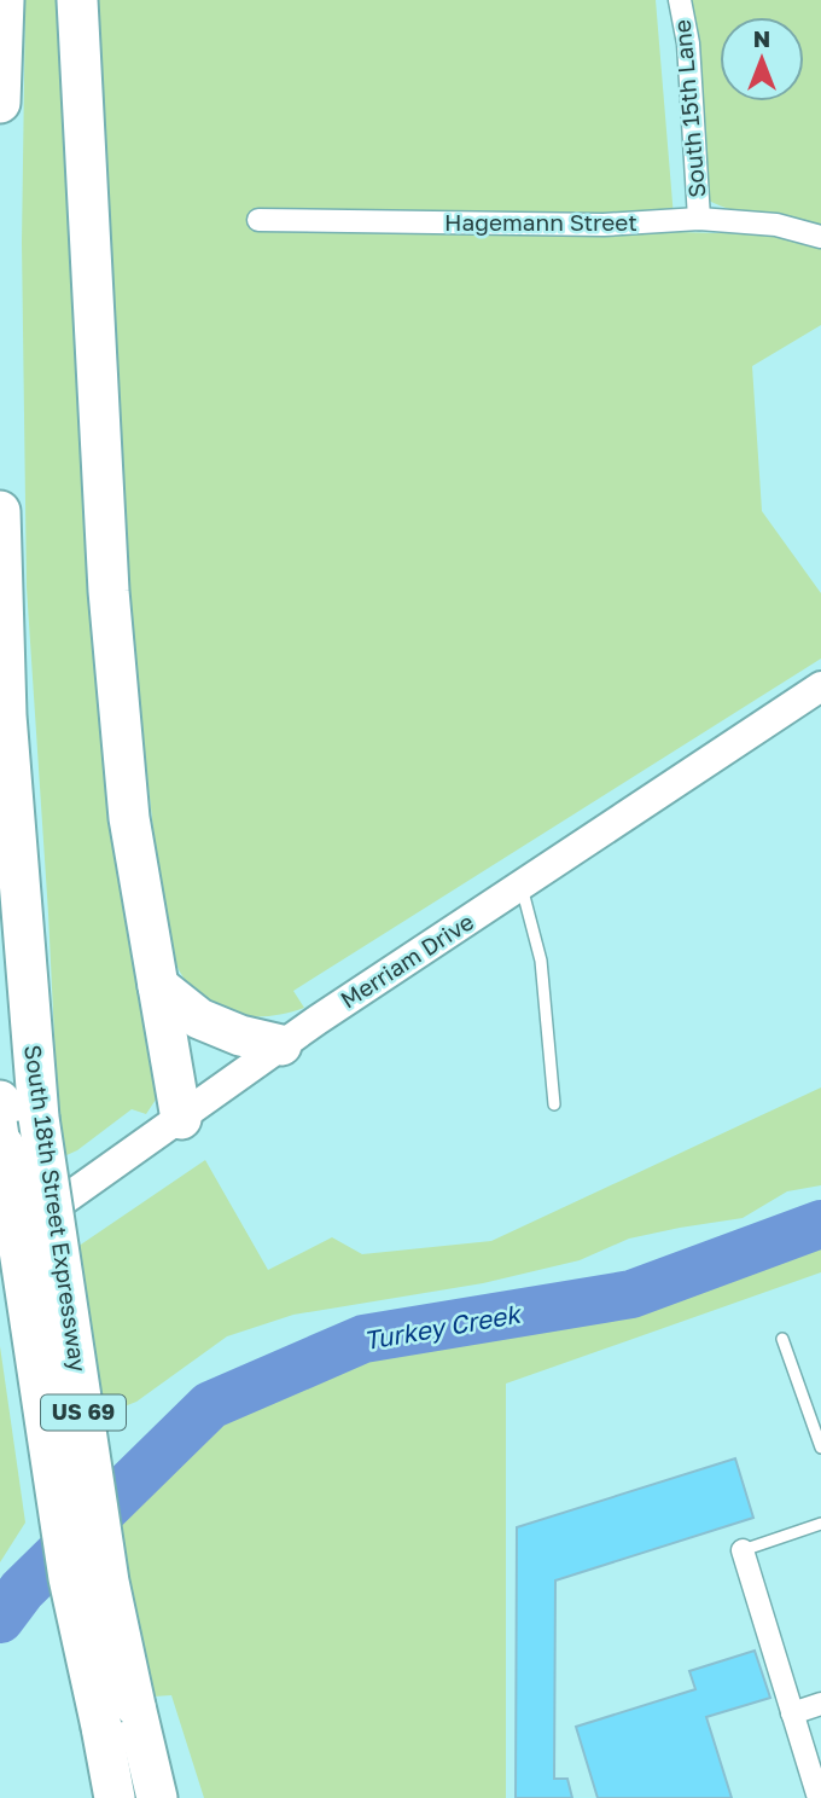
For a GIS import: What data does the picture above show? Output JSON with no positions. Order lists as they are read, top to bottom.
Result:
{
  "streets": {
    "highway": ["South 18th Street Expressway", "US 69"],
    "main road": ["Merriam Drive"],
    "street": ["South 15th Lane", "Hagemann Street"]
  },
  "crossings": [
    ["South 15th Lane", "Hagemann Street"]
  ],
  "water": ["Turkey Creek"],
  "north": "top"
}
